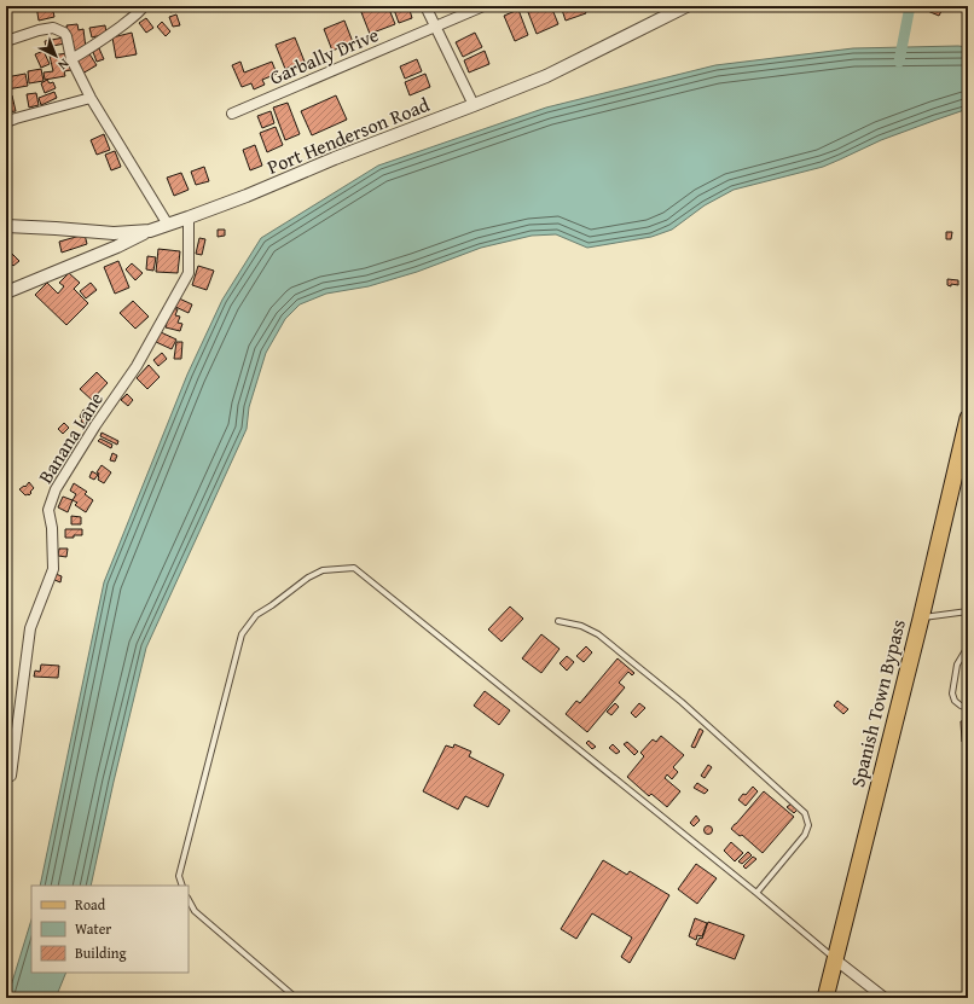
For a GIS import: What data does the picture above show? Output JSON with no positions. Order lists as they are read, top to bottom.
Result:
{
  "streets": {
    "main road": ["Spanish Town Bypass"],
    "street": ["Garbally Drive", "Port Henderson Road", "Banana Lane"]
  },
  "crossings": [
    ["Port Henderson Road", "Banana Lane"]
  ],
  "legend": ["Road", "Water", "Building"],
  "north": "bottom right"
}
